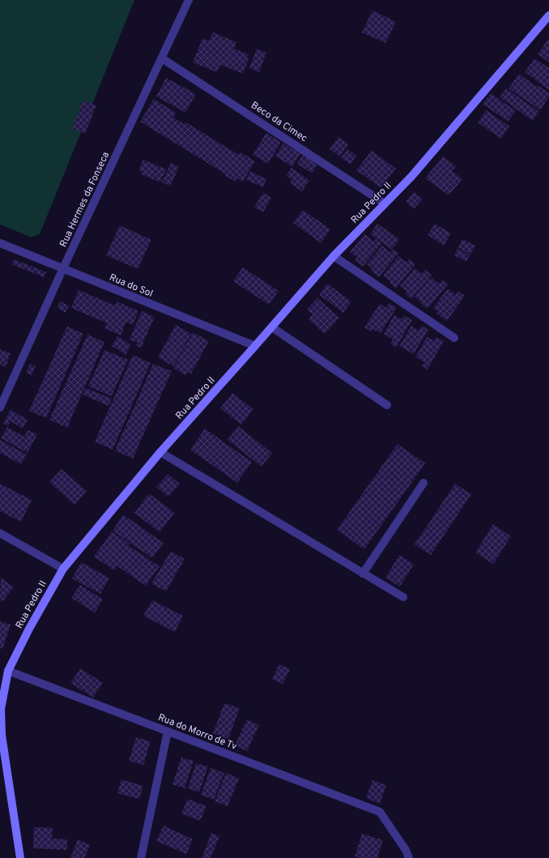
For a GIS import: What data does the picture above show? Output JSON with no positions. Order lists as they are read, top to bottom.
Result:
{
  "streets": {
    "street": [
      "Beco da Cimec",
      "Rua Hermes da Fonseca",
      "Rua Pedro II",
      "Rua do Sol",
      "Rua do Morro de Tv"
    ]
  },
  "crossings": [
    ["Beco da Cimec", "Rua Hermes da Fonseca"],
    ["Beco da Cimec", "Rua Pedro II"],
    ["Rua Hermes da Fonseca", "Rua do Sol"],
    ["Rua Pedro II", "Rua do Sol"],
    ["Rua Pedro II", "Rua do Morro de Tv"]
  ]
}
